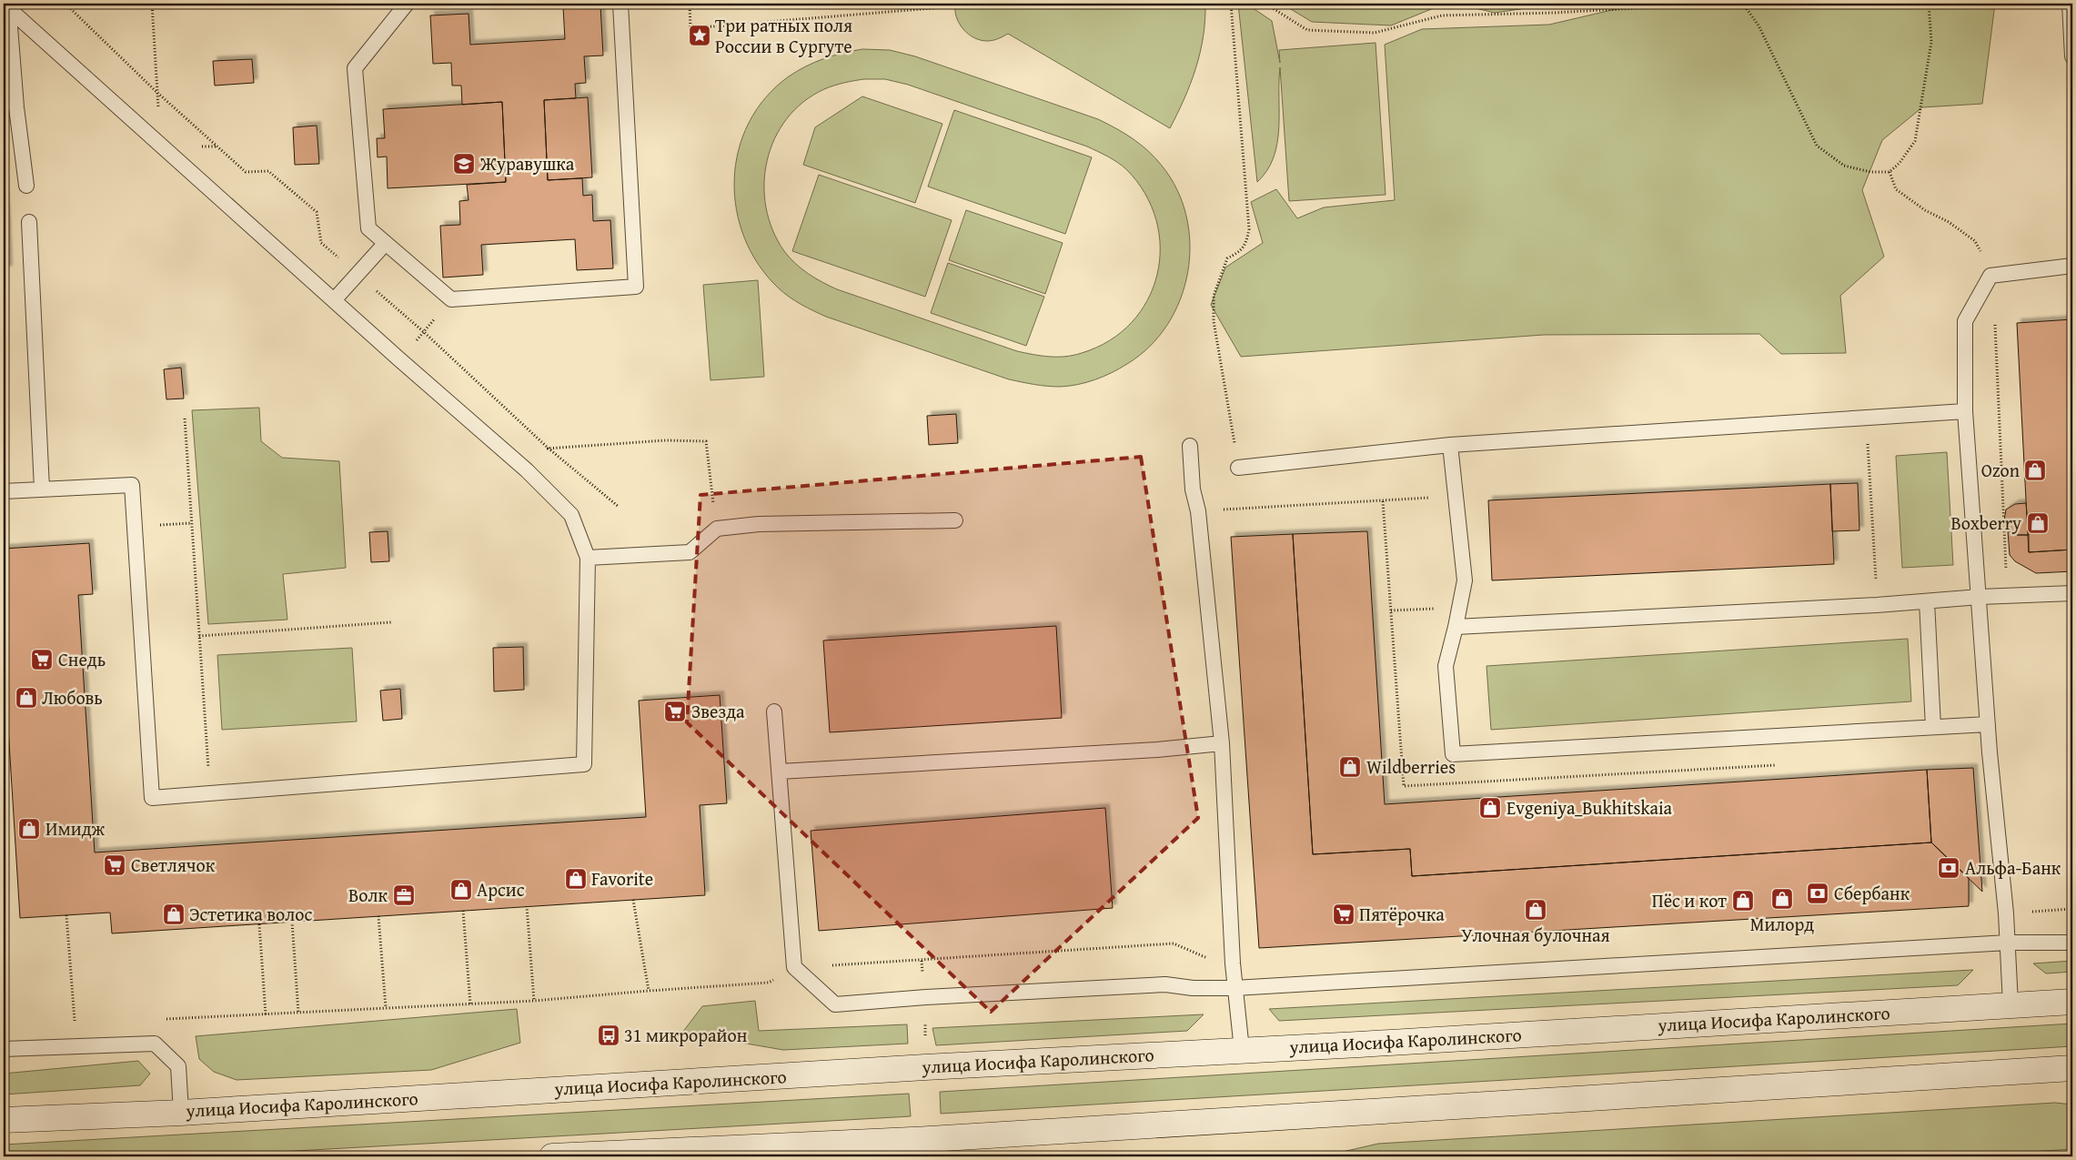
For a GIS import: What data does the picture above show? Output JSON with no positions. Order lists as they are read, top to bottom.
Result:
{
  "streets": {
    "main road": ["улица Иосифа Каролинского"]
  },
  "places": {
    "place": ["Три ратных поля России в Сургуте"],
    "school or university": ["Журавушка"],
    "shop": [
      "Ozon",
      "Boxberry",
      "Любовь",
      "Wildberries",
      "Evgeniya_Bukhitskaia",
      "Имидж",
      "Favorite",
      "Арсис",
      "Милорд",
      "Пёс и кот",
      "Улочная булочная",
      "Эстетика волос"
    ],
    "supermarket": [
      "Снедь",
      "Звезда",
      "Светлячок",
      "Пятёрочка"
    ],
    "bank": ["Альфа-Банк", "Сбербанк"],
    "office": ["Волк"],
    "bus stop": ["31 микрорайон"]
  }
}
